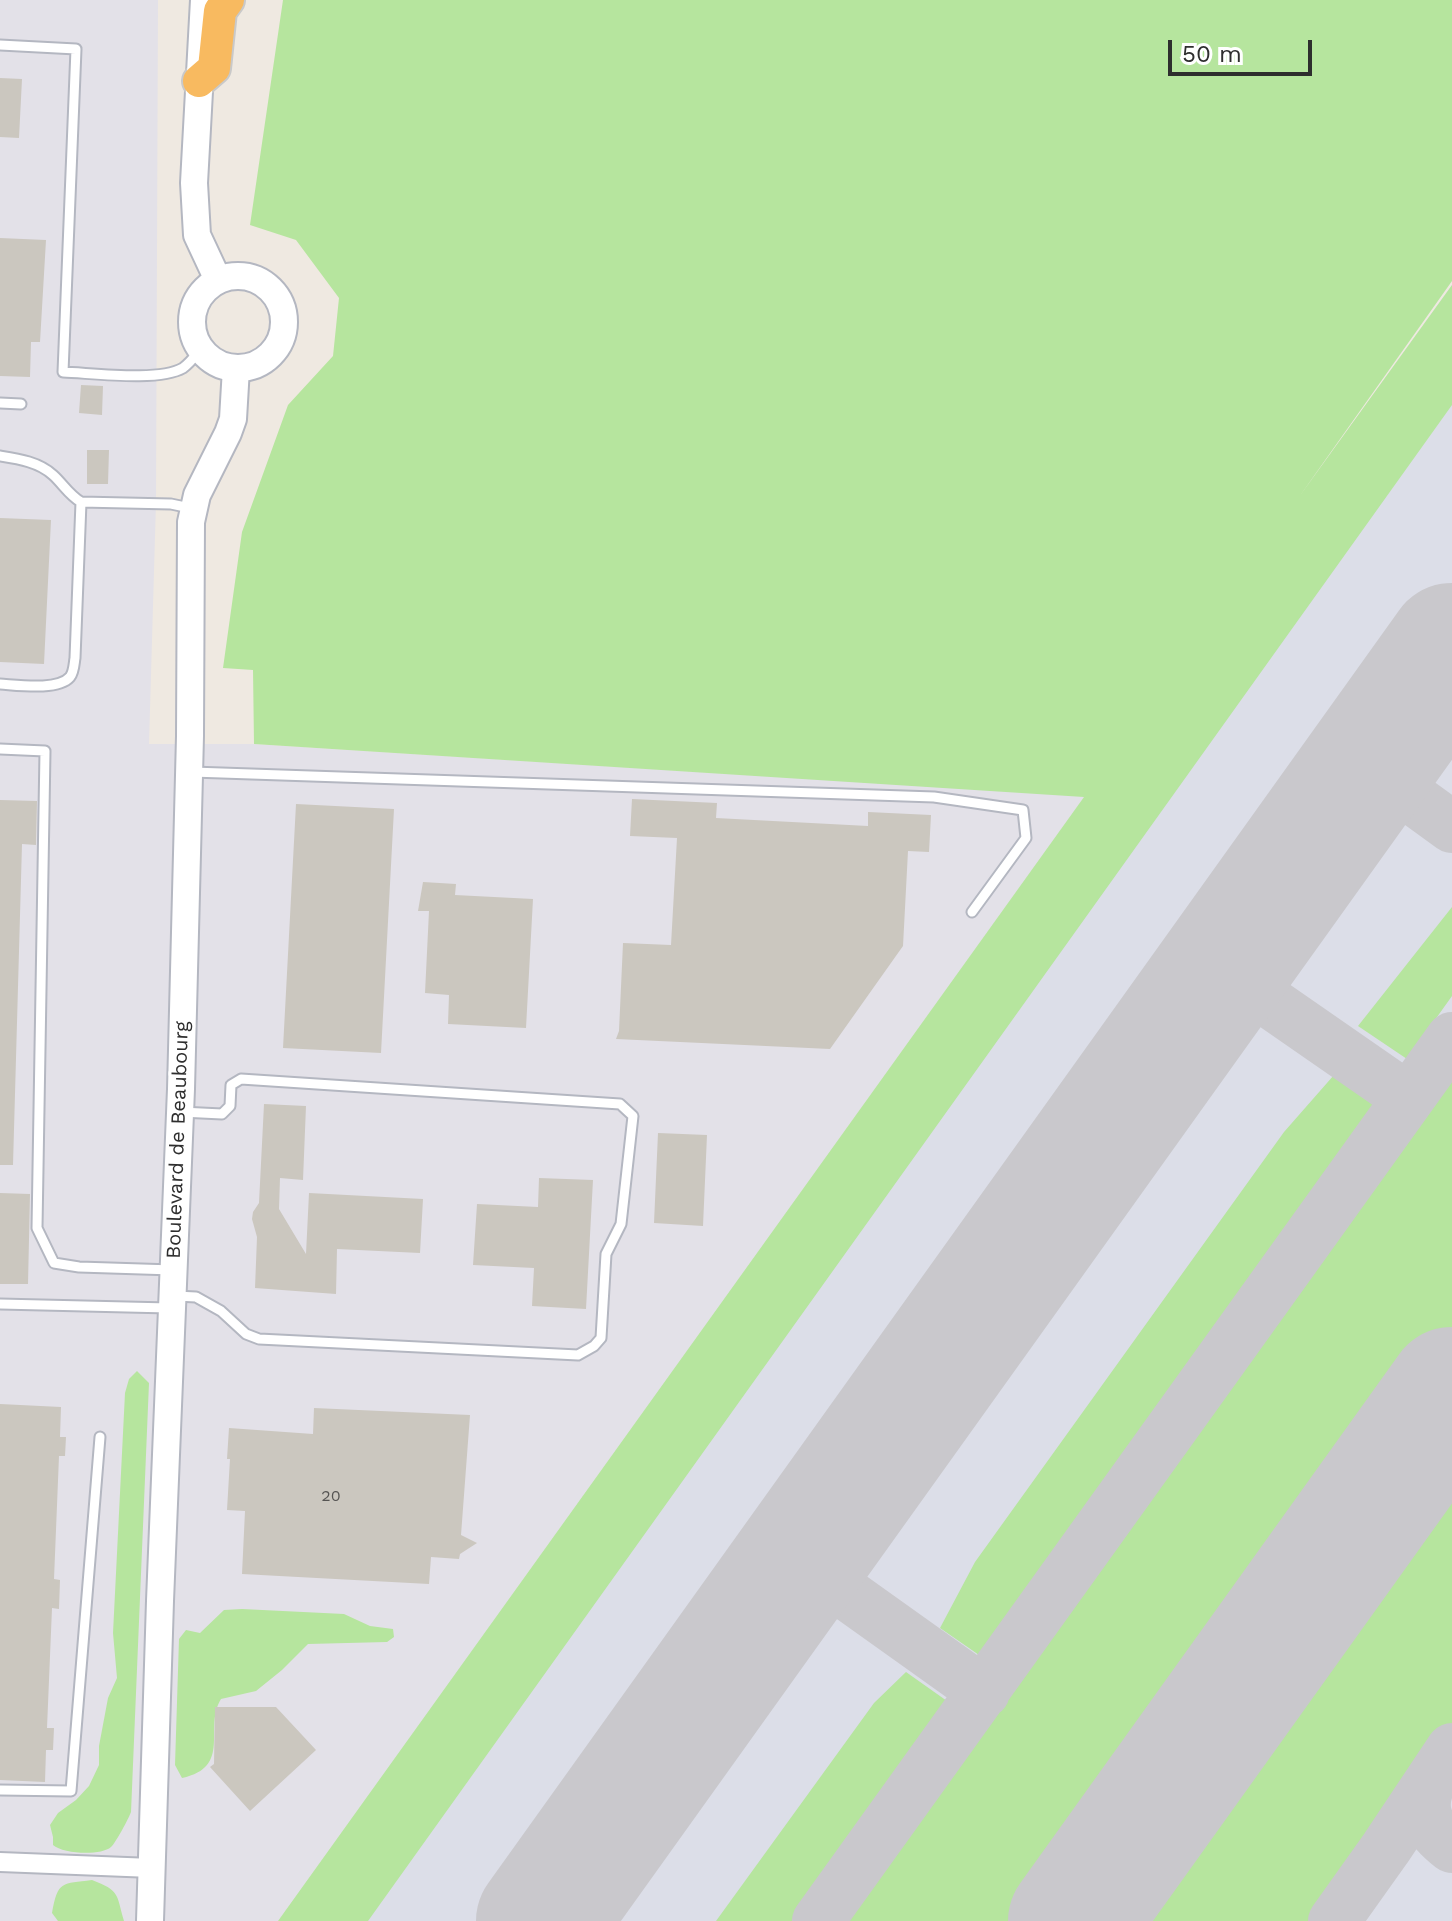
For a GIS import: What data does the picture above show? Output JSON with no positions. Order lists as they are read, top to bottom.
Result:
{
  "streets": {
    "main road": ["Boulevard de Beaubourg"]
  },
  "house_numbers": ["20"],
  "scale_bar": "50 m"
}
